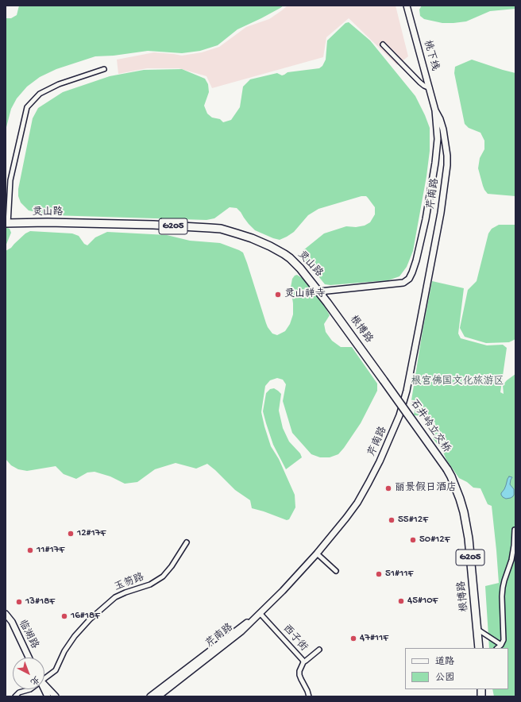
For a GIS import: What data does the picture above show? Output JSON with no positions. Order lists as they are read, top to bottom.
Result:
{
  "streets": {
    "highway": [
      "灵山路",
      "G205",
      "根博路",
      "石井岭立交桥"
    ],
    "main road": ["桃下线", "芹南路", "临湖路"],
    "street": ["玉笏路", "西子街"]
  },
  "crossings": [
    ["桃下线", "芹南路"],
    ["桃下线", "灵山路"],
    ["芹南路", "灵山路"],
    ["芹南路", "西子街"],
    ["灵山路", "根博路"],
    ["根博路", "石井岭立交桥"]
  ],
  "parks": ["根宫佛国文化旅游区"],
  "places": [
    "灵山禅寺",
    "丽景假日酒店",
    "55#12F",
    "12#17F",
    "50#12F",
    "11#17F",
    "51#11F",
    "45#10F",
    "13#18F",
    "16#18F",
    "47#11F"
  ],
  "legend": ["道路", "公园"],
  "north": "bottom right"
}
